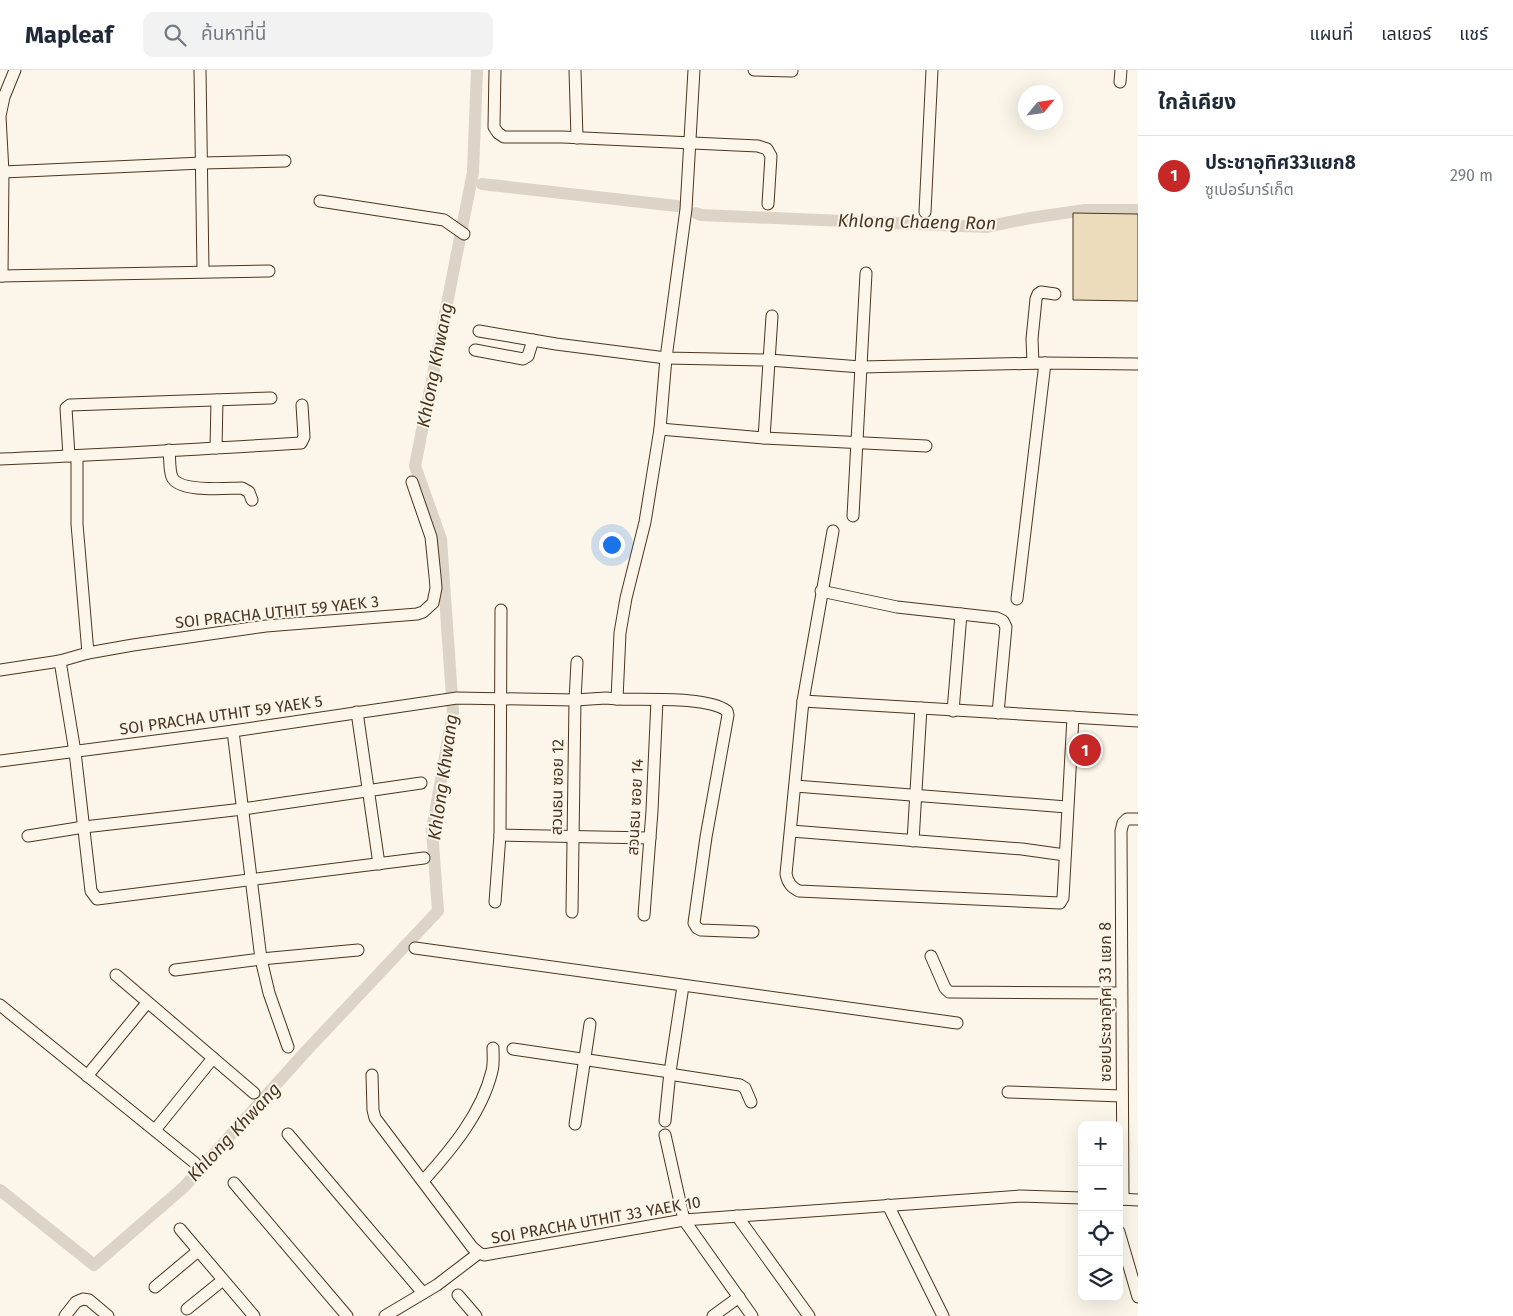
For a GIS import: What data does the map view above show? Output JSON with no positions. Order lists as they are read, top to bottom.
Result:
{
  "streets": {
    "street": [
      "SOI PRACHA UTHIT 59 YAEK 3",
      "SOI PRACHA UTHIT 59 YAEK 5",
      "สวนธน ซอย 12",
      "สวนธน ซอย 14",
      "ซอยประชาอุทิศ 33 แยก 8",
      "SOI PRACHA UTHIT 33 YAEK 10"
    ]
  },
  "crossings": [
    ["SOI PRACHA UTHIT 59 YAEK 5", "สวนธน ซอย 12"],
    ["SOI PRACHA UTHIT 59 YAEK 5", "สวนธน ซอย 14"]
  ],
  "water": ["Khlong Chaeng Ron", "Khlong Khwang"],
  "north": "top right",
  "page": {
    "header": "Mapleaf",
    "search": "ค้นหาที่นี่",
    "nav": ["แผนที่", "เลเยอร์", "แชร์"],
    "heading": "ใกล้เคียง",
    "list": [
      {
        "mark": "1",
        "name": "ประชาอุทิศ33แยก8",
        "note": "ซูเปอร์มาร์เก็ต",
        "value": "290 m"
      }
    ],
    "pins": "1",
    "map_buttons": ["+", "−"]
  }
}
